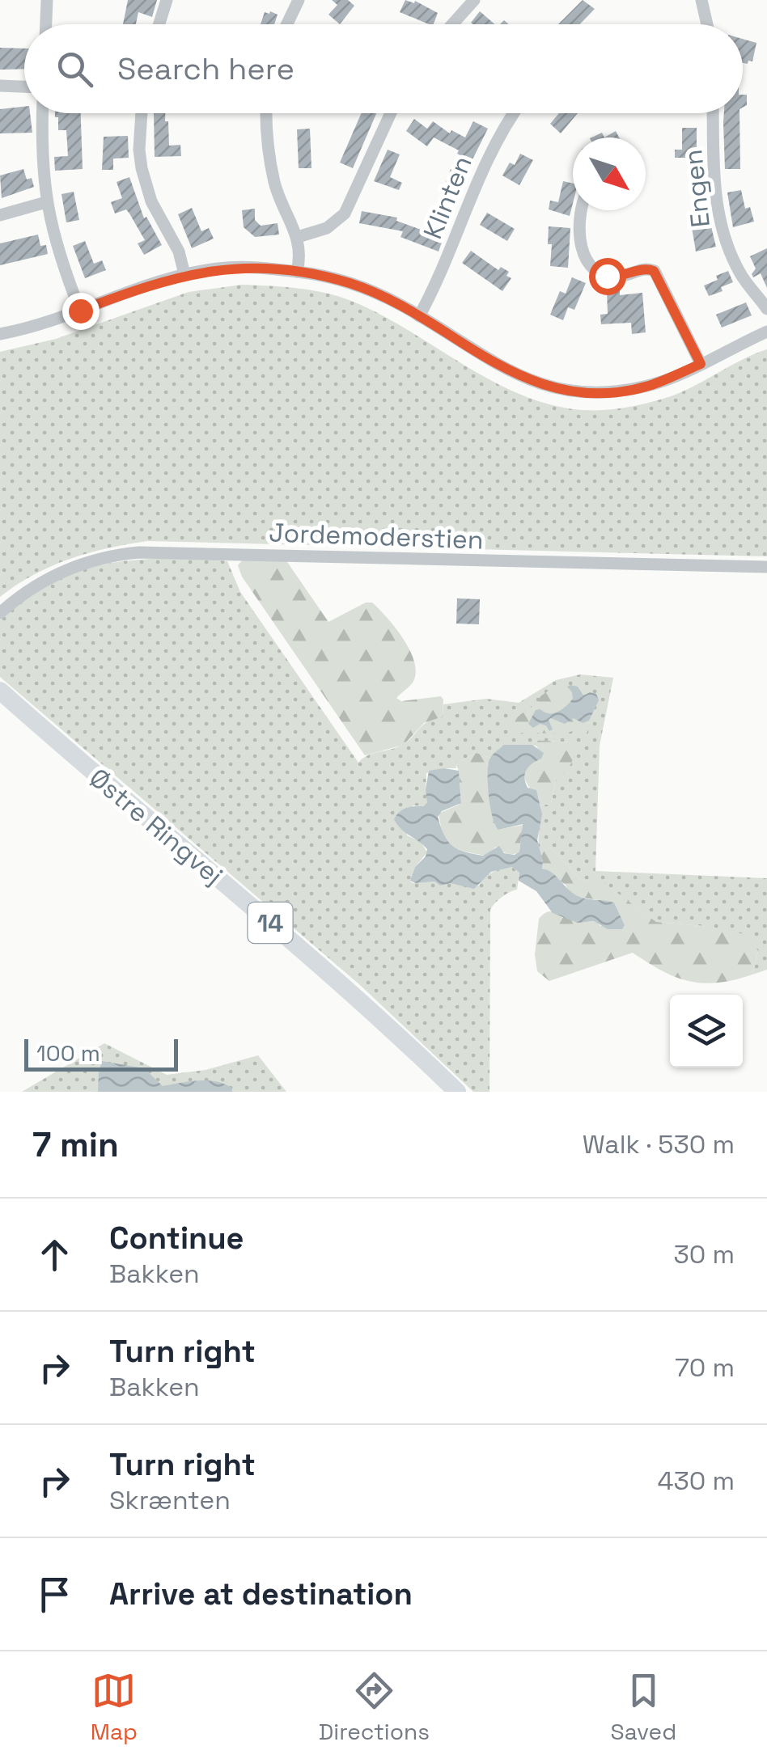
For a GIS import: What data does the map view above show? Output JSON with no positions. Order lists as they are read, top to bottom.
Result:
{
  "streets": {
    "main road": ["Østre Ringvej", "14"],
    "street": ["Engen", "Klinten", "Jordemoderstien"]
  },
  "scale_bar": "100 m",
  "north": "bottom right",
  "page": {
    "search": "Search here",
    "scale": "100 m",
    "heading": ["7 min", "Walk · 530 m"],
    "list": [
      ["Continue", "Bakken", "30 m"],
      ["Turn right", "Bakken", "70 m"],
      ["Turn right", "Skrænten", "430 m"],
      "Arrive at destination"
    ],
    "nav": ["Map", "Directions", "Saved"]
  }
}
